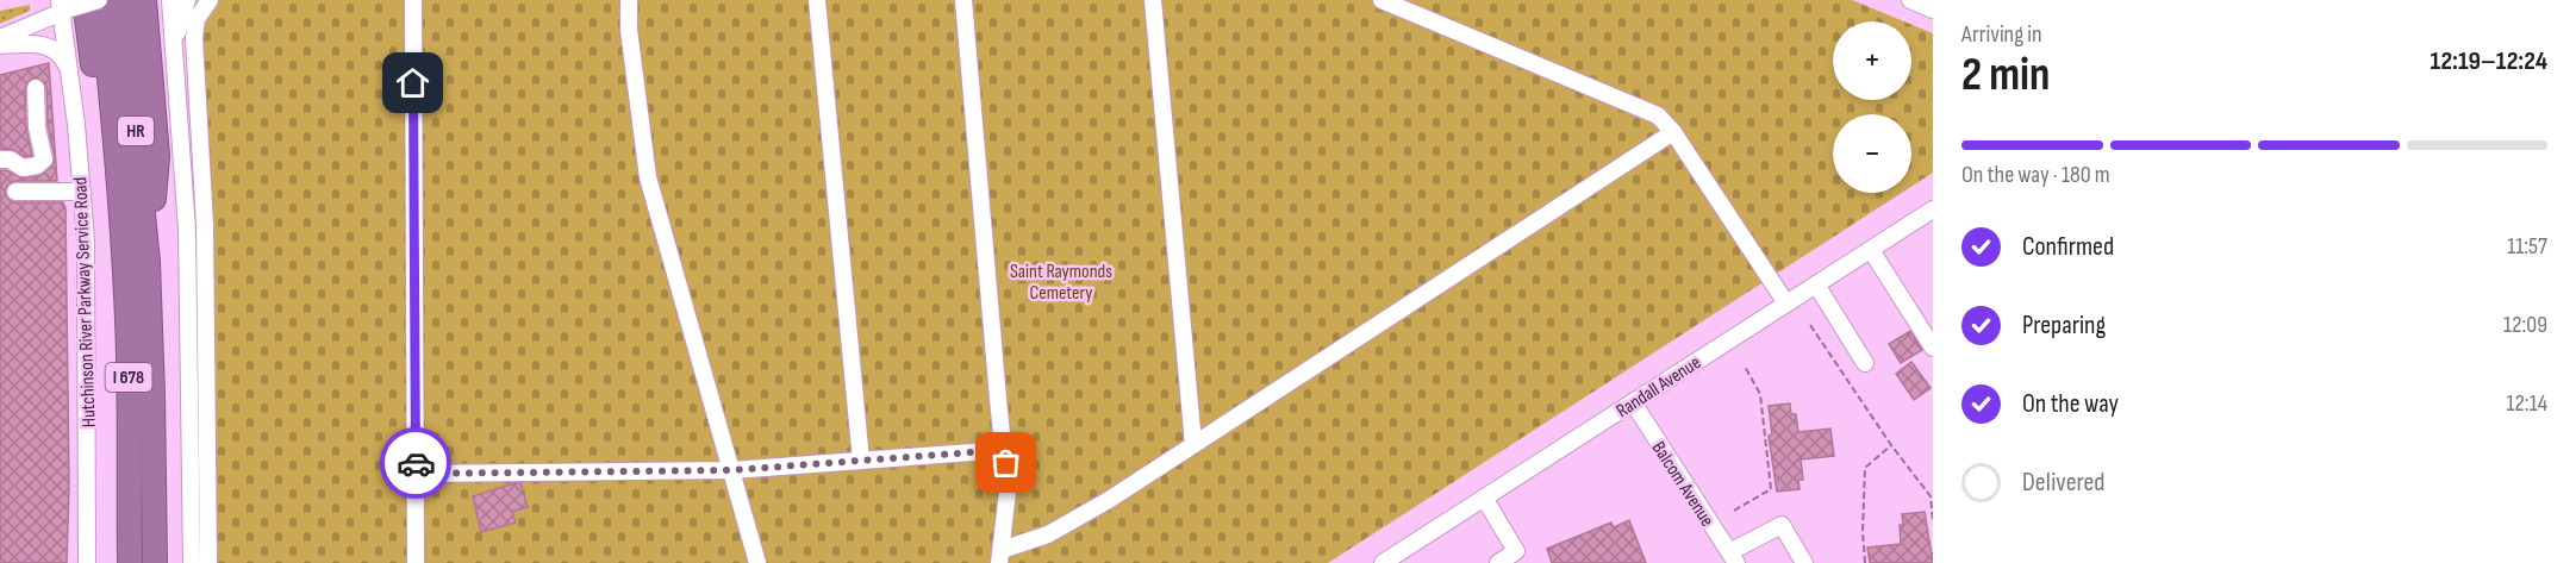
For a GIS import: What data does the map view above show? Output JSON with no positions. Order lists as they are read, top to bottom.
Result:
{
  "streets": {
    "highway": ["HR", "I 678"],
    "street": ["Hutchinson River Parkway Service Road", "Randall Avenue", "Balcom Avenue"]
  },
  "crossings": [
    ["HR", "I 678"],
    ["Randall Avenue", "Balcom Avenue"]
  ],
  "parks": ["Saint Raymonds Cemetery"],
  "page": {
    "heading": ["2 min", "Arriving in", "12:19–12:24"],
    "map_buttons": ["+", "−"],
    "bar": "On the way · 180 m",
    "list": [
      ["Confirmed", "11:57"],
      ["Preparing", "12:09"],
      ["On the way", "12:14"],
      "Delivered"
    ]
  }
}
